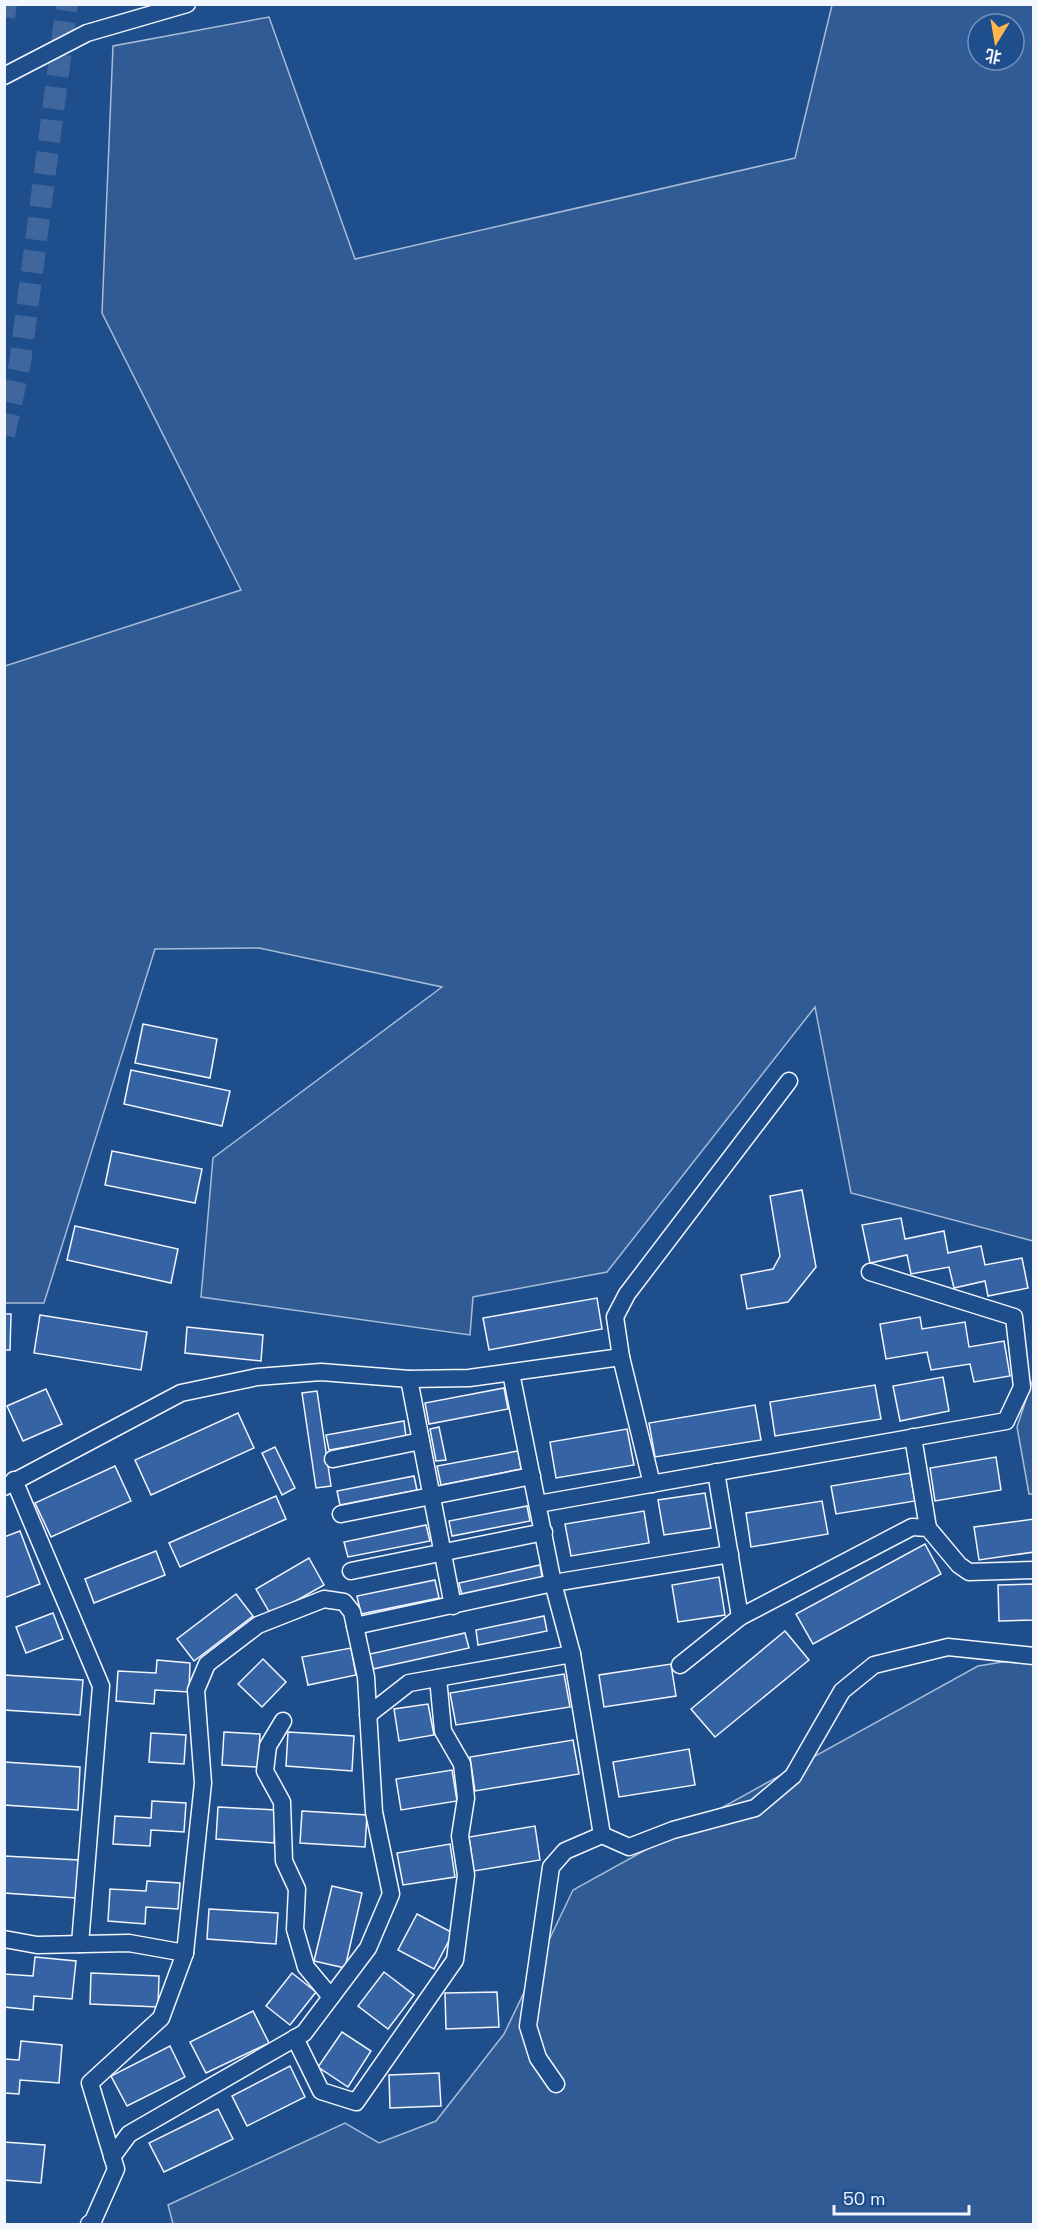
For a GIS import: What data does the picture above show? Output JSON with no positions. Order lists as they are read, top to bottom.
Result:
{
  "scale_bar": "50 m",
  "north": "bottom"
}
